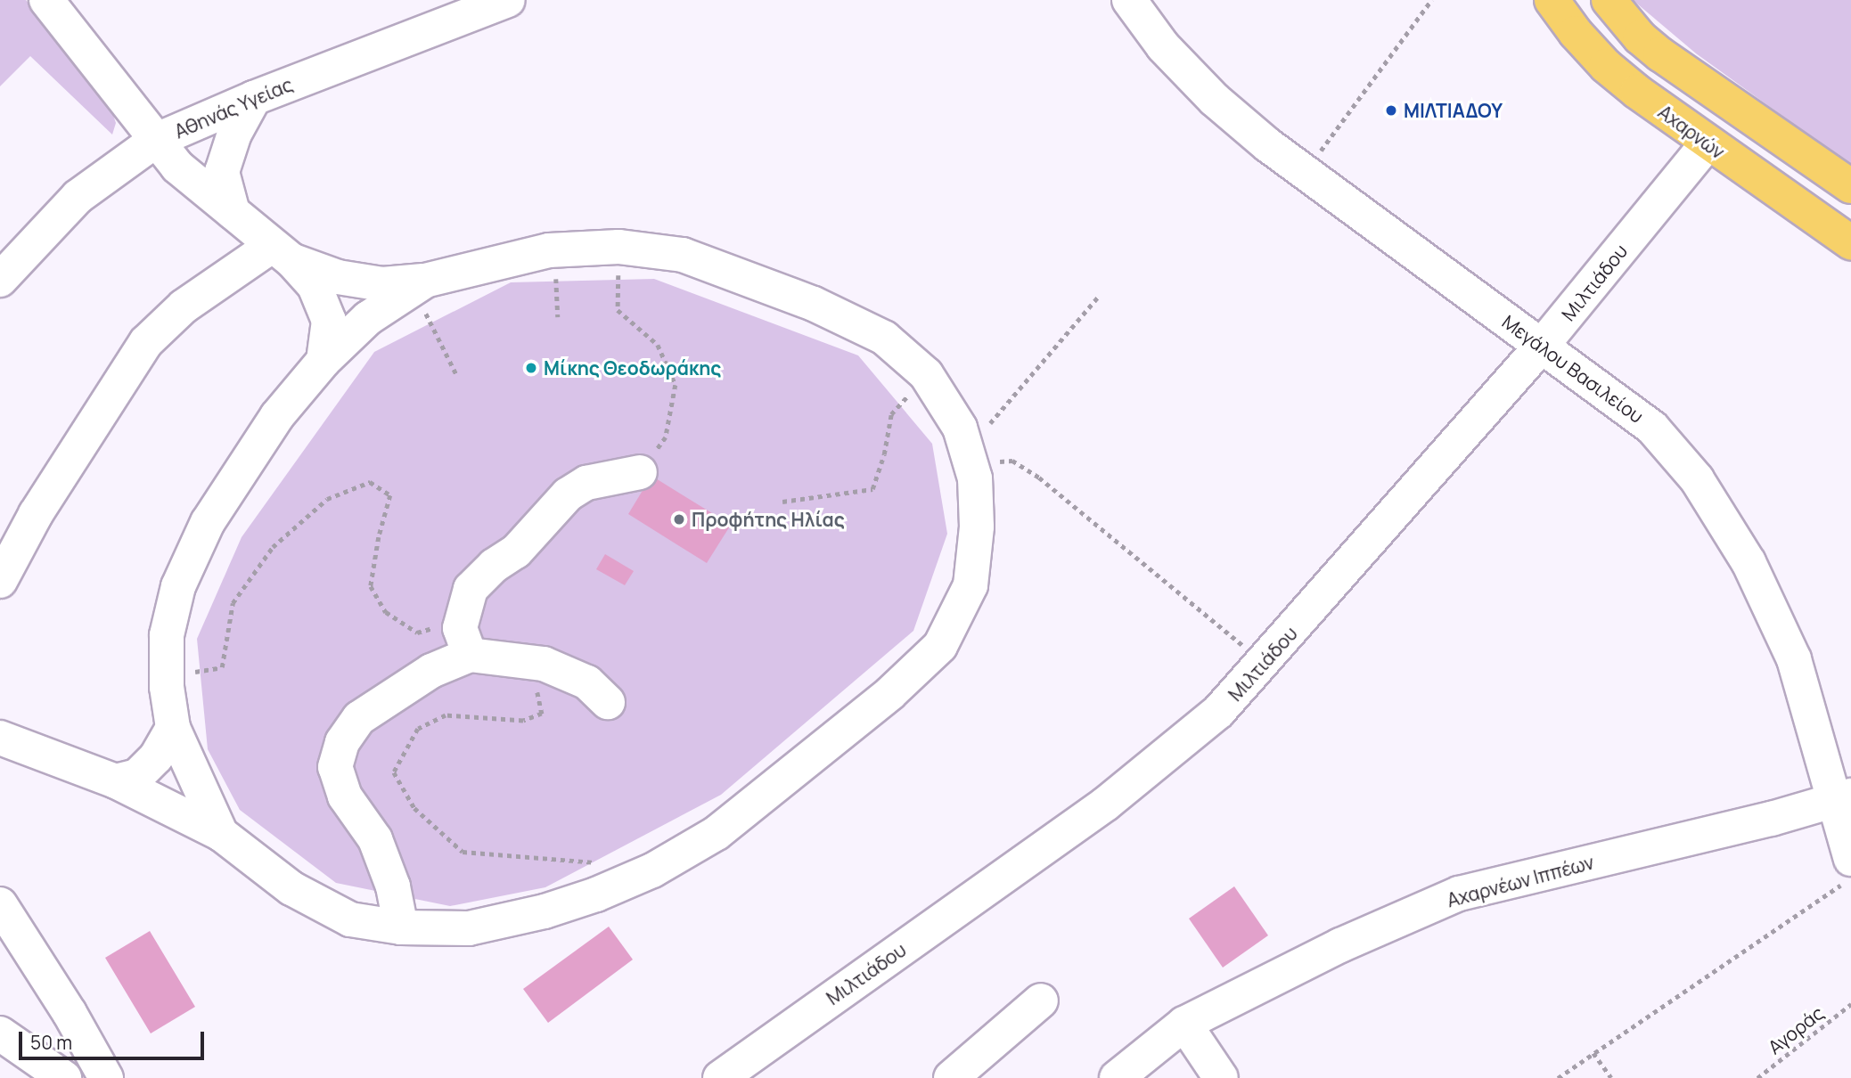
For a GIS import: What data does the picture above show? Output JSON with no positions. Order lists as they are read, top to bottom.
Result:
{
  "streets": {
    "main road": ["Αχαρνών"],
    "street": [
      "Αθηνάς Υγείας",
      "Μιλτιάδου",
      "Μεγάλου Βασιλείου",
      "Αχαρνέων Ιππέων"
    ],
    "path": ["Αγοράς"]
  },
  "crossings": [
    ["Αχαρνών", "Μιλτιάδου"],
    ["Μιλτιάδου", "Μεγάλου Βασιλείου"],
    ["Μεγάλου Βασιλείου", "Αχαρνέων Ιππέων"]
  ],
  "places": ["ΜΙΛΤΙΑΔΟΥ", "Μίκης Θεοδωράκης", "Προφήτης Ηλίας"],
  "scale_bar": "50 m"
}
